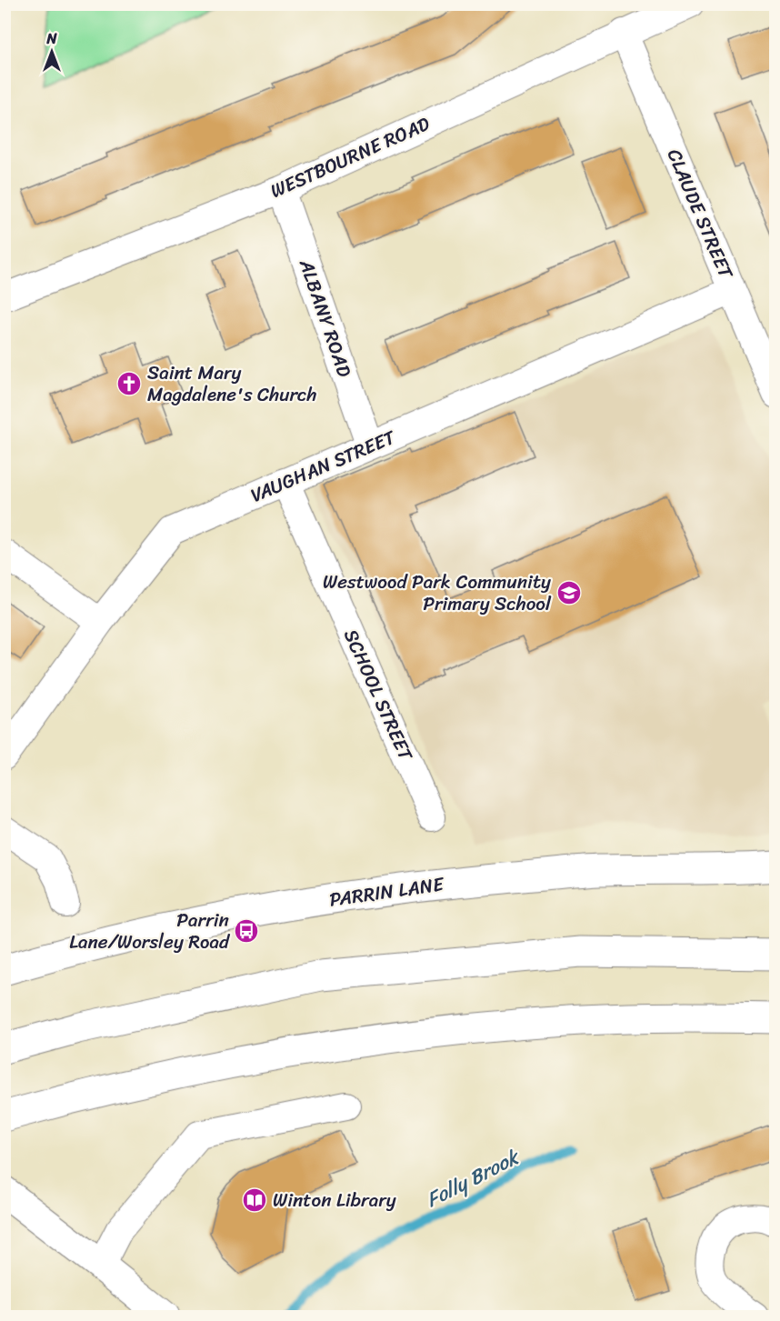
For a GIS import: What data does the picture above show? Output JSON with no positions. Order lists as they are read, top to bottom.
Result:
{
  "streets": {
    "main road": ["PARRIN LANE"],
    "street": [
      "WESTBOURNE ROAD",
      "CLAUDE STREET",
      "ALBANY ROAD",
      "VAUGHAN STREET",
      "SCHOOL STREET"
    ]
  },
  "crossings": [
    ["WESTBOURNE ROAD", "CLAUDE STREET"],
    ["WESTBOURNE ROAD", "ALBANY ROAD"],
    ["CLAUDE STREET", "VAUGHAN STREET"],
    ["ALBANY ROAD", "VAUGHAN STREET"],
    ["VAUGHAN STREET", "SCHOOL STREET"]
  ],
  "water": ["Folly Brook"],
  "places": {
    "church": ["Saint Mary Magdalene's Church"],
    "school or university": ["Westwood Park Community Primary School"],
    "bus stop": ["Parrin Lane/Worsley Road"],
    "library": ["Winton Library"]
  },
  "north": "top"
}
